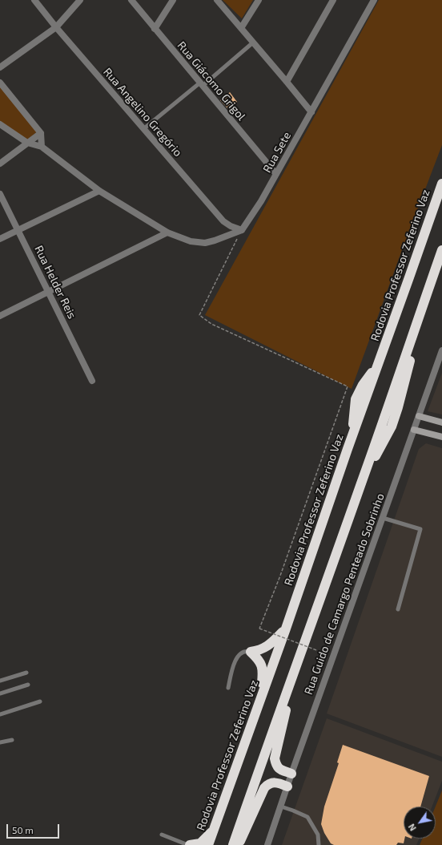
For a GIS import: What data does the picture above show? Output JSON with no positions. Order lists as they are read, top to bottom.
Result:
{
  "streets": {
    "highway": ["Rodovia Professor Zeferino Vaz"],
    "street": [
      "Rua Giácomo Grigol",
      "Rua Angelino Gregório",
      "Rua Sete",
      "Rua Helder Reis",
      "Rua Guido de Camargo Penteado Sobrinho"
    ]
  },
  "crossings": [
    ["Rua Giácomo Grigol", "Rua Sete"],
    ["Rua Angelino Gregório", "Rua Sete"]
  ],
  "scale_bar": "50 m",
  "north": "bottom left"
}
